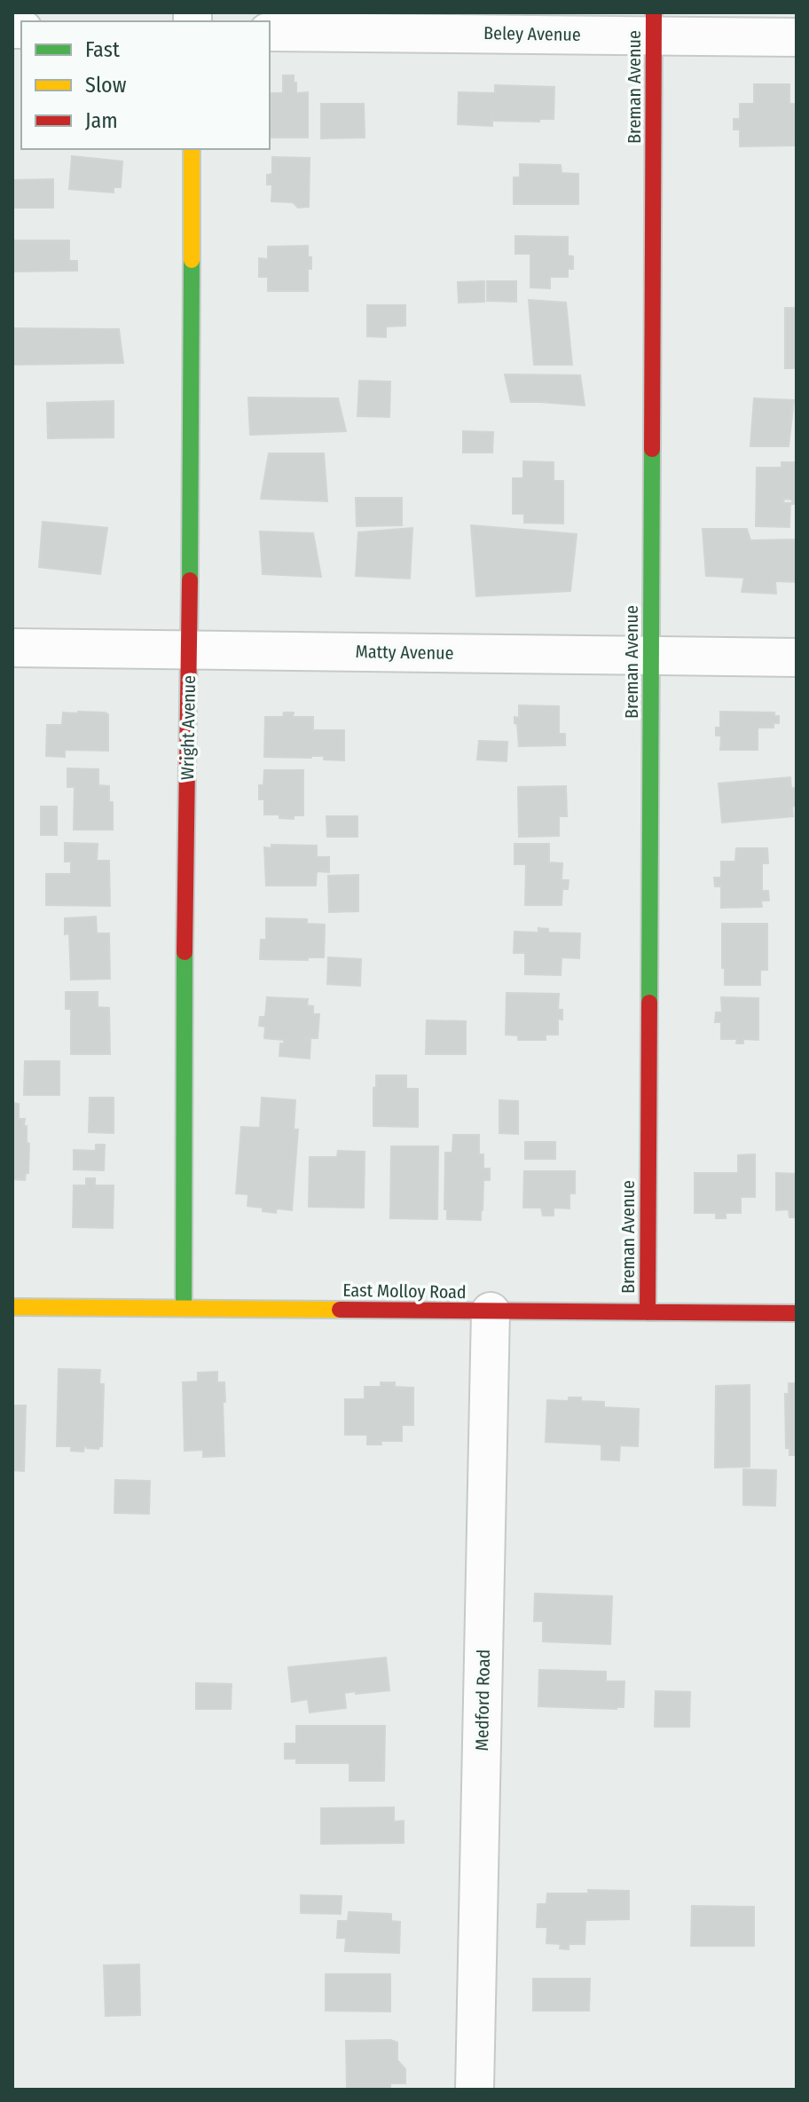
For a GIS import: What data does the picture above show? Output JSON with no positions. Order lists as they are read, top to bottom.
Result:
{
  "streets": {
    "street": [
      "Beley Avenue",
      "Breman Avenue",
      "Matty Avenue",
      "Wright Avenue",
      "East Molloy Road",
      "Medford Road"
    ]
  },
  "crossings": [
    ["Beley Avenue", "Breman Avenue"],
    ["Breman Avenue", "Matty Avenue"],
    ["Breman Avenue", "East Molloy Road"],
    ["Matty Avenue", "Wright Avenue"],
    ["Wright Avenue", "East Molloy Road"],
    ["East Molloy Road", "Medford Road"]
  ],
  "legend": ["Fast", "Slow", "Jam"]
}
